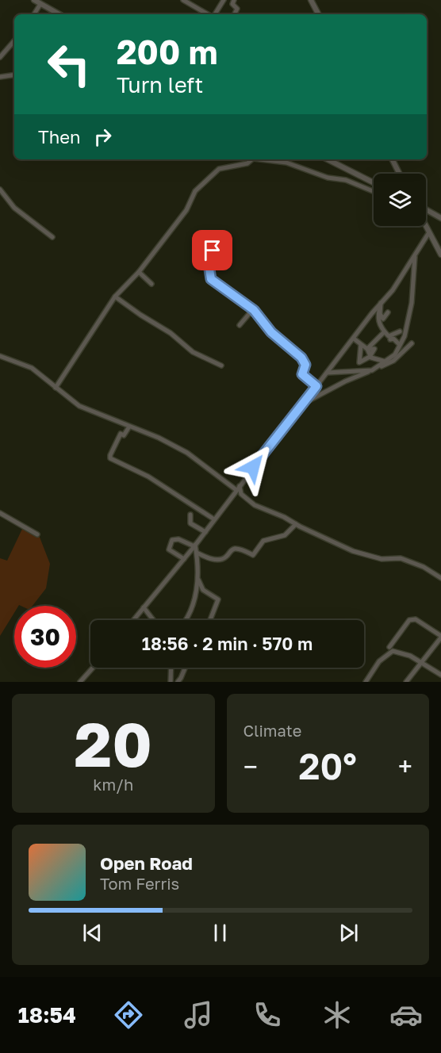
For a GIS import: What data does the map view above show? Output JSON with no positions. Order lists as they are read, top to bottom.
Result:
{
  "page": {
    "turn": ["200 m", "Turn left"],
    "then": "Then",
    "limit": "30",
    "trip": "18:56 · 2 min · 570 m",
    "tile": [
      ["20", "km/h"],
      "Climate"
    ],
    "heat": ["−", "20°", "+"],
    "song": ["Open Road", "Tom Ferris"],
    "tabs": "18:54"
  }
}
